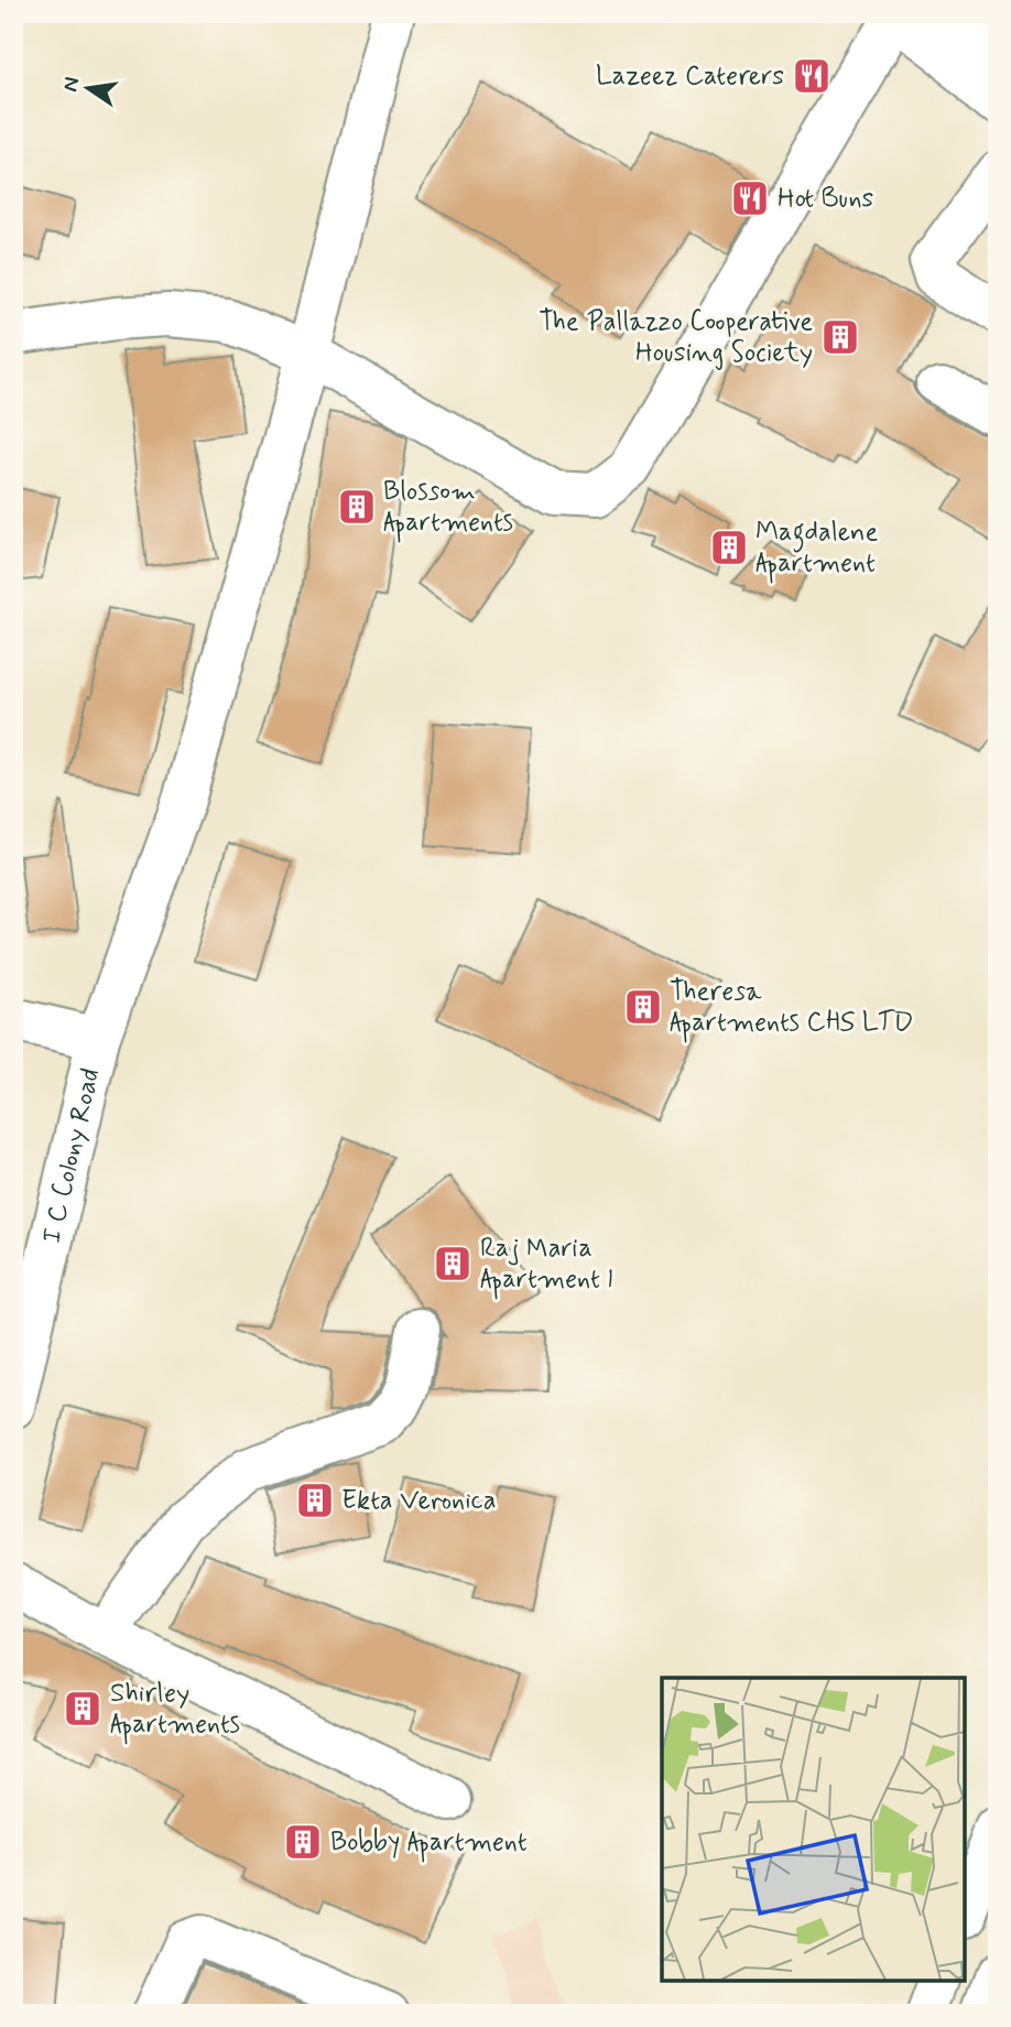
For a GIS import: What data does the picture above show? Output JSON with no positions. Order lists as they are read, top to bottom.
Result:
{
  "streets": {
    "street": ["I C Colony Road"]
  },
  "places": {
    "restaurant": ["Lazeez Caterers", "Hot Buns"],
    "building": [
      "The Pallazzo Cooperative Housing Society",
      "Blossom Apartments",
      "Magdalene Apartment",
      "Theresa Apartments CHS LTD",
      "Raj Maria Apartment l",
      "Ekta Veronica",
      "Shirley Apartments",
      "Bobby Apartment"
    ]
  },
  "north": "left"
}
